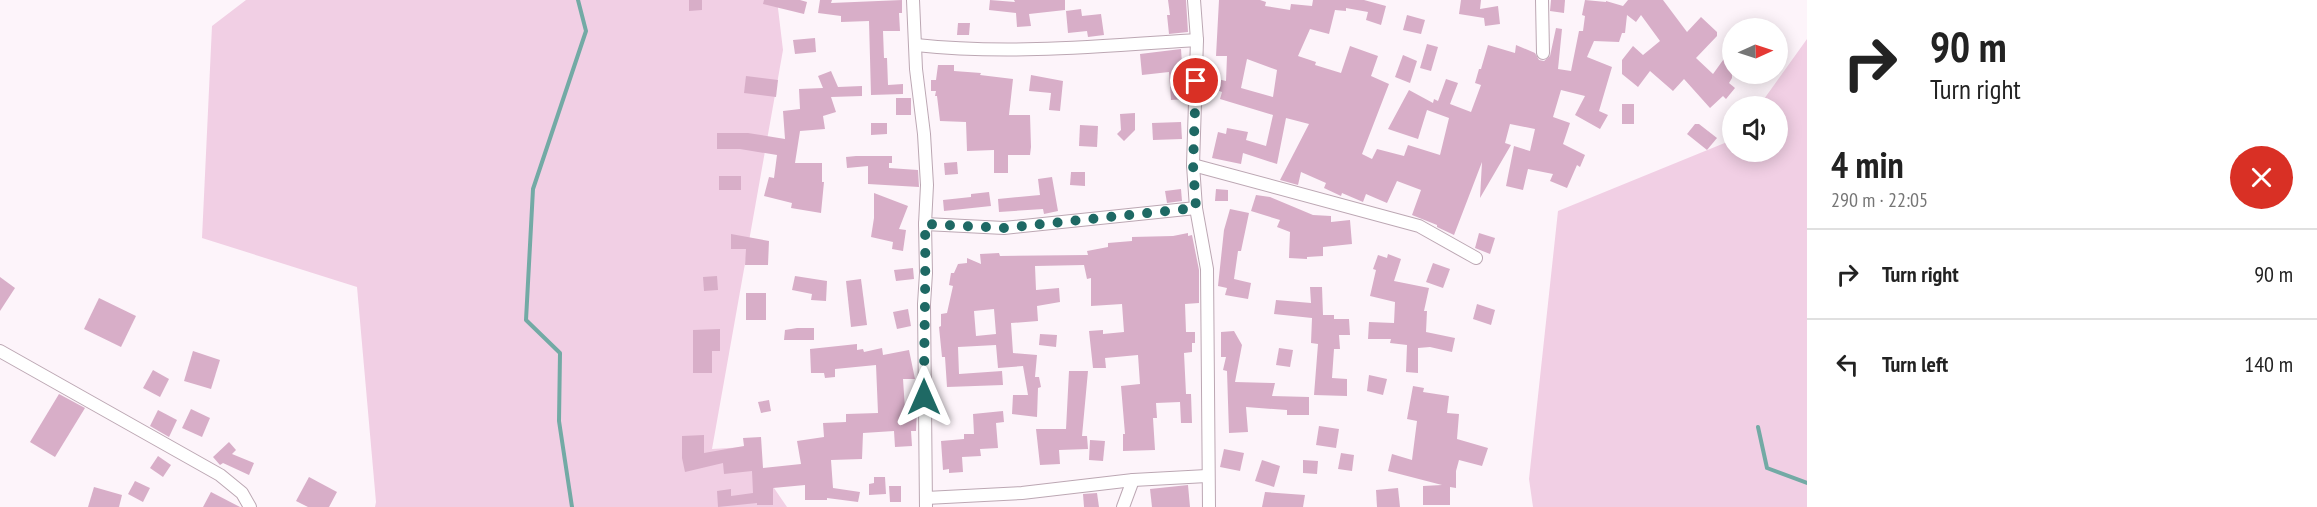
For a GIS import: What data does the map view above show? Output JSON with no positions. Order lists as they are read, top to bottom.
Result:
{
  "north": "right",
  "page": {
    "turn": ["90 m", "Turn right"],
    "heading": ["4 min", "290 m · 22:05"],
    "list": [
      {
        "name": "Turn right",
        "value": "90 m"
      },
      {
        "name": "Turn left",
        "value": "140 m"
      }
    ]
  }
}
